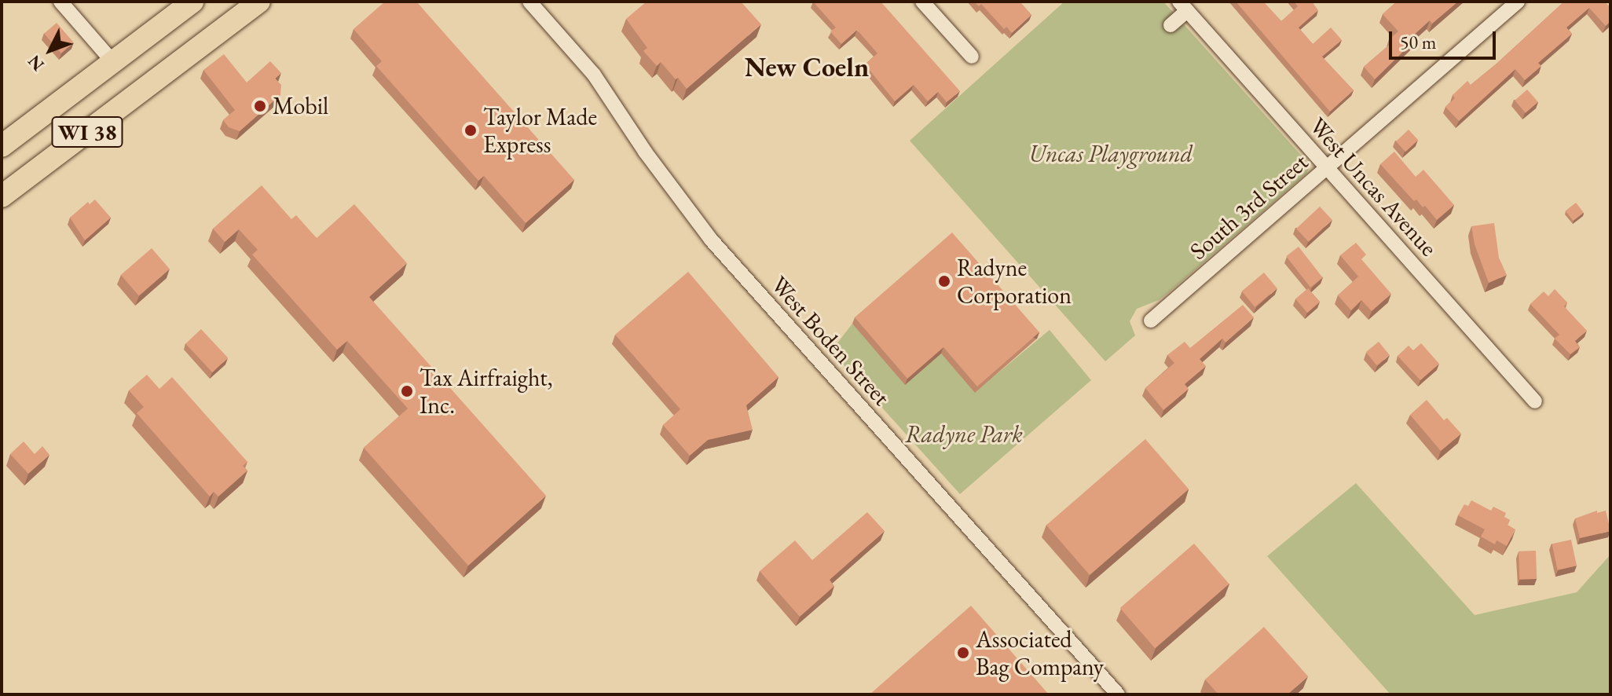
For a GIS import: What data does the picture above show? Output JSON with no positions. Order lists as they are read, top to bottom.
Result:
{
  "streets": {
    "main road": ["WI 38"],
    "street": ["West Uncas Avenue", "South 3rd Street", "West Boden Street"]
  },
  "crossings": [
    ["West Uncas Avenue", "South 3rd Street"]
  ],
  "districts": ["New Coeln"],
  "parks": ["Uncas Playground", "Radyne Park"],
  "places": [
    "Mobil",
    "Taylor Made Express",
    "Radyne Corporation",
    "Tax Airfraight, Inc.",
    "Associated Bag Company"
  ],
  "scale_bar": "50 m",
  "north": "bottom left"
}
